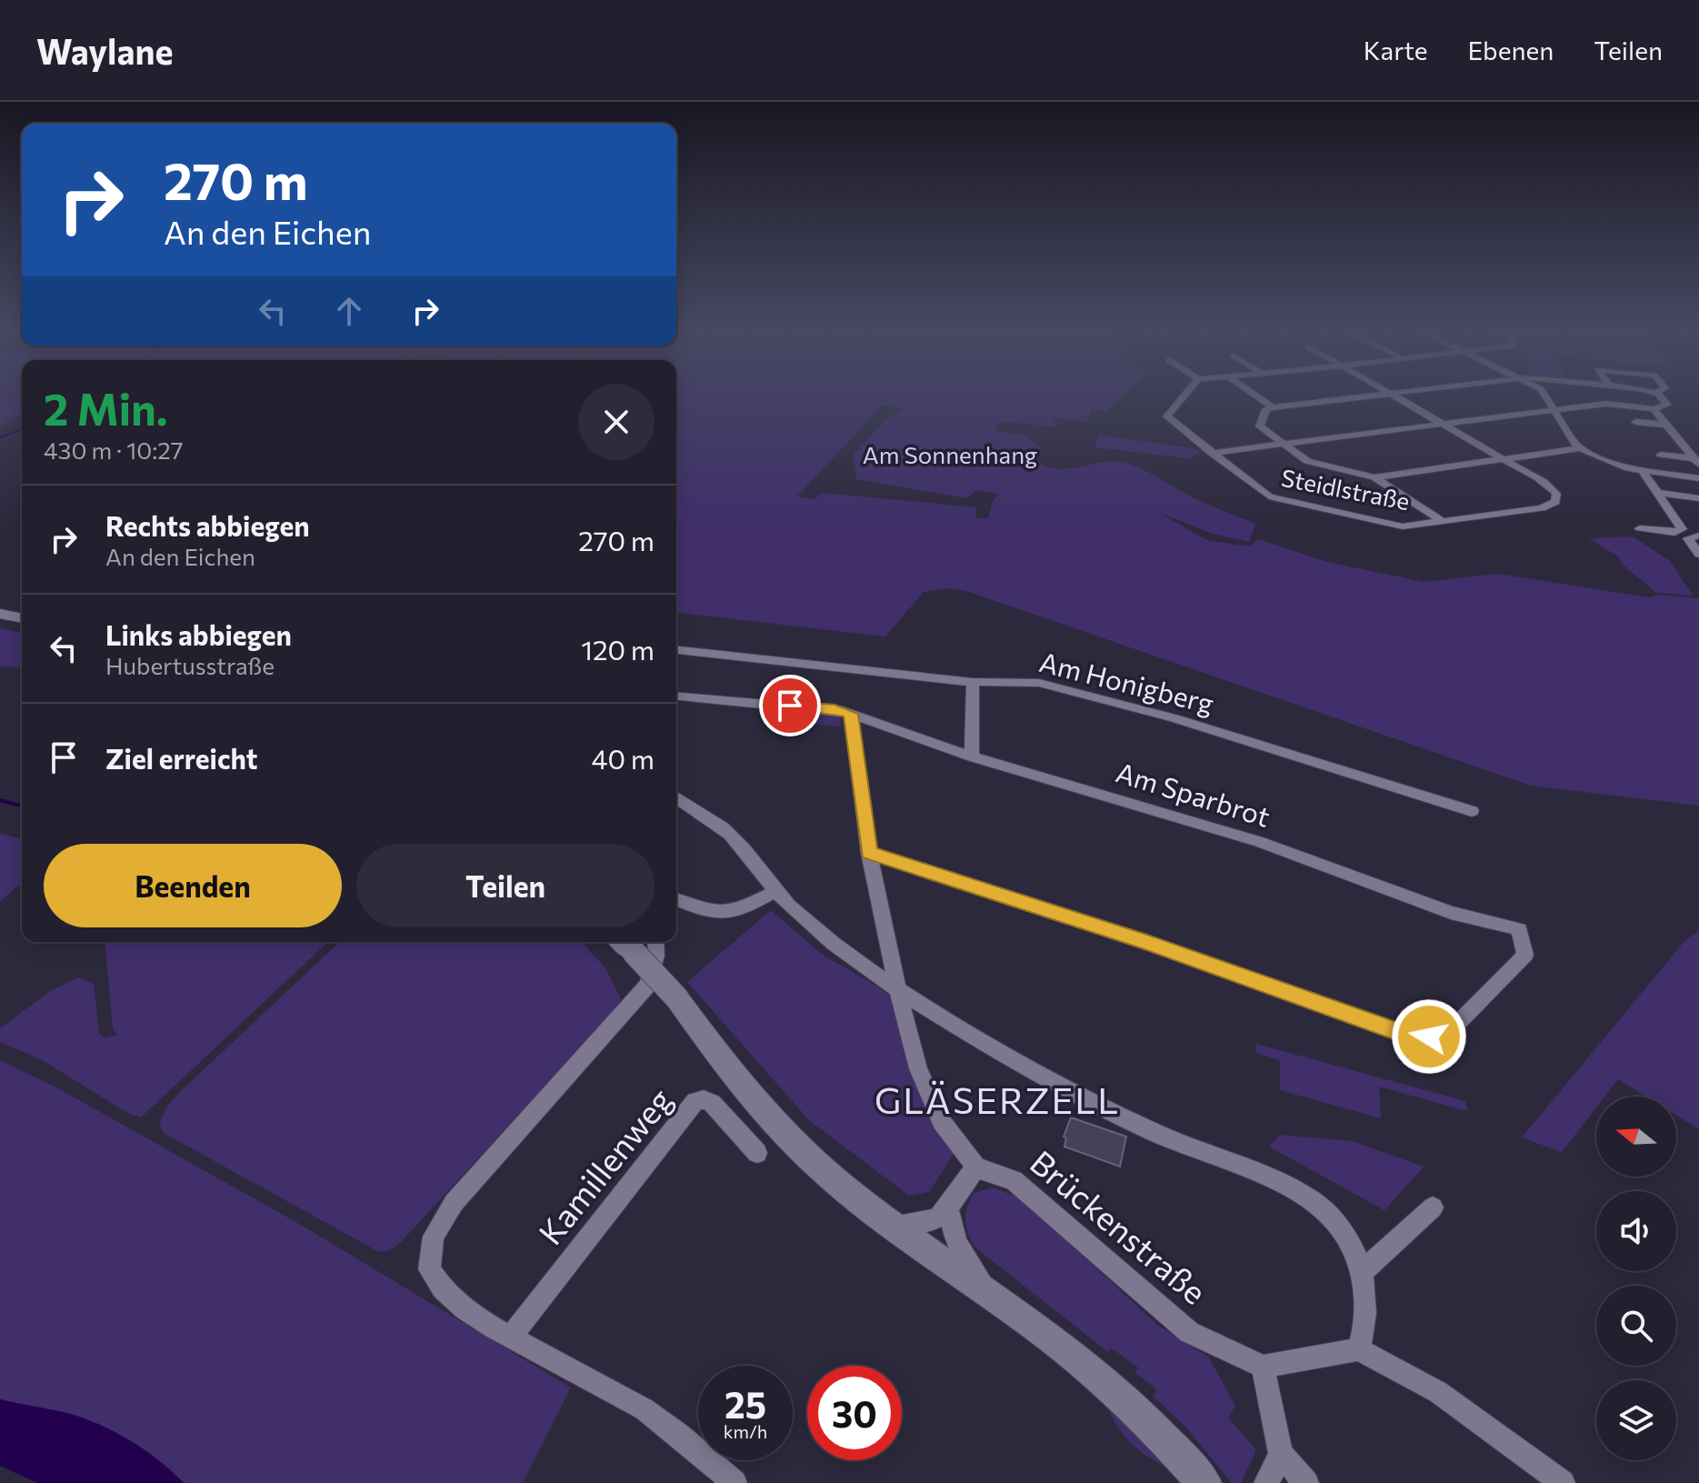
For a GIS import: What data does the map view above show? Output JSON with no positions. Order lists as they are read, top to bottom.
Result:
{
  "streets": {
    "street": [
      "Steidlstraße",
      "Am Honigberg",
      "Am Sparbrot",
      "Kamillenweg",
      "Brückenstraße"
    ]
  },
  "districts": ["GLÄSERZELL"],
  "parks": ["Am Sonnenhang"],
  "north": "left",
  "page": {
    "header": "Waylane",
    "nav": ["Karte", "Ebenen", "Teilen"],
    "turn": ["270 m", "An den Eichen"],
    "heading": ["2 Min.", "430 m · 10:27"],
    "list": [
      {
        "name": "Rechts abbiegen",
        "note": "An den Eichen",
        "value": "270 m"
      },
      {
        "name": "Links abbiegen",
        "note": "Hubertusstraße",
        "value": "120 m"
      },
      {
        "name": "Ziel erreicht",
        "value": "40 m"
      }
    ],
    "buttons": ["Beenden", "Teilen"],
    "speed": "25 km/h",
    "limit": "30"
  }
}
